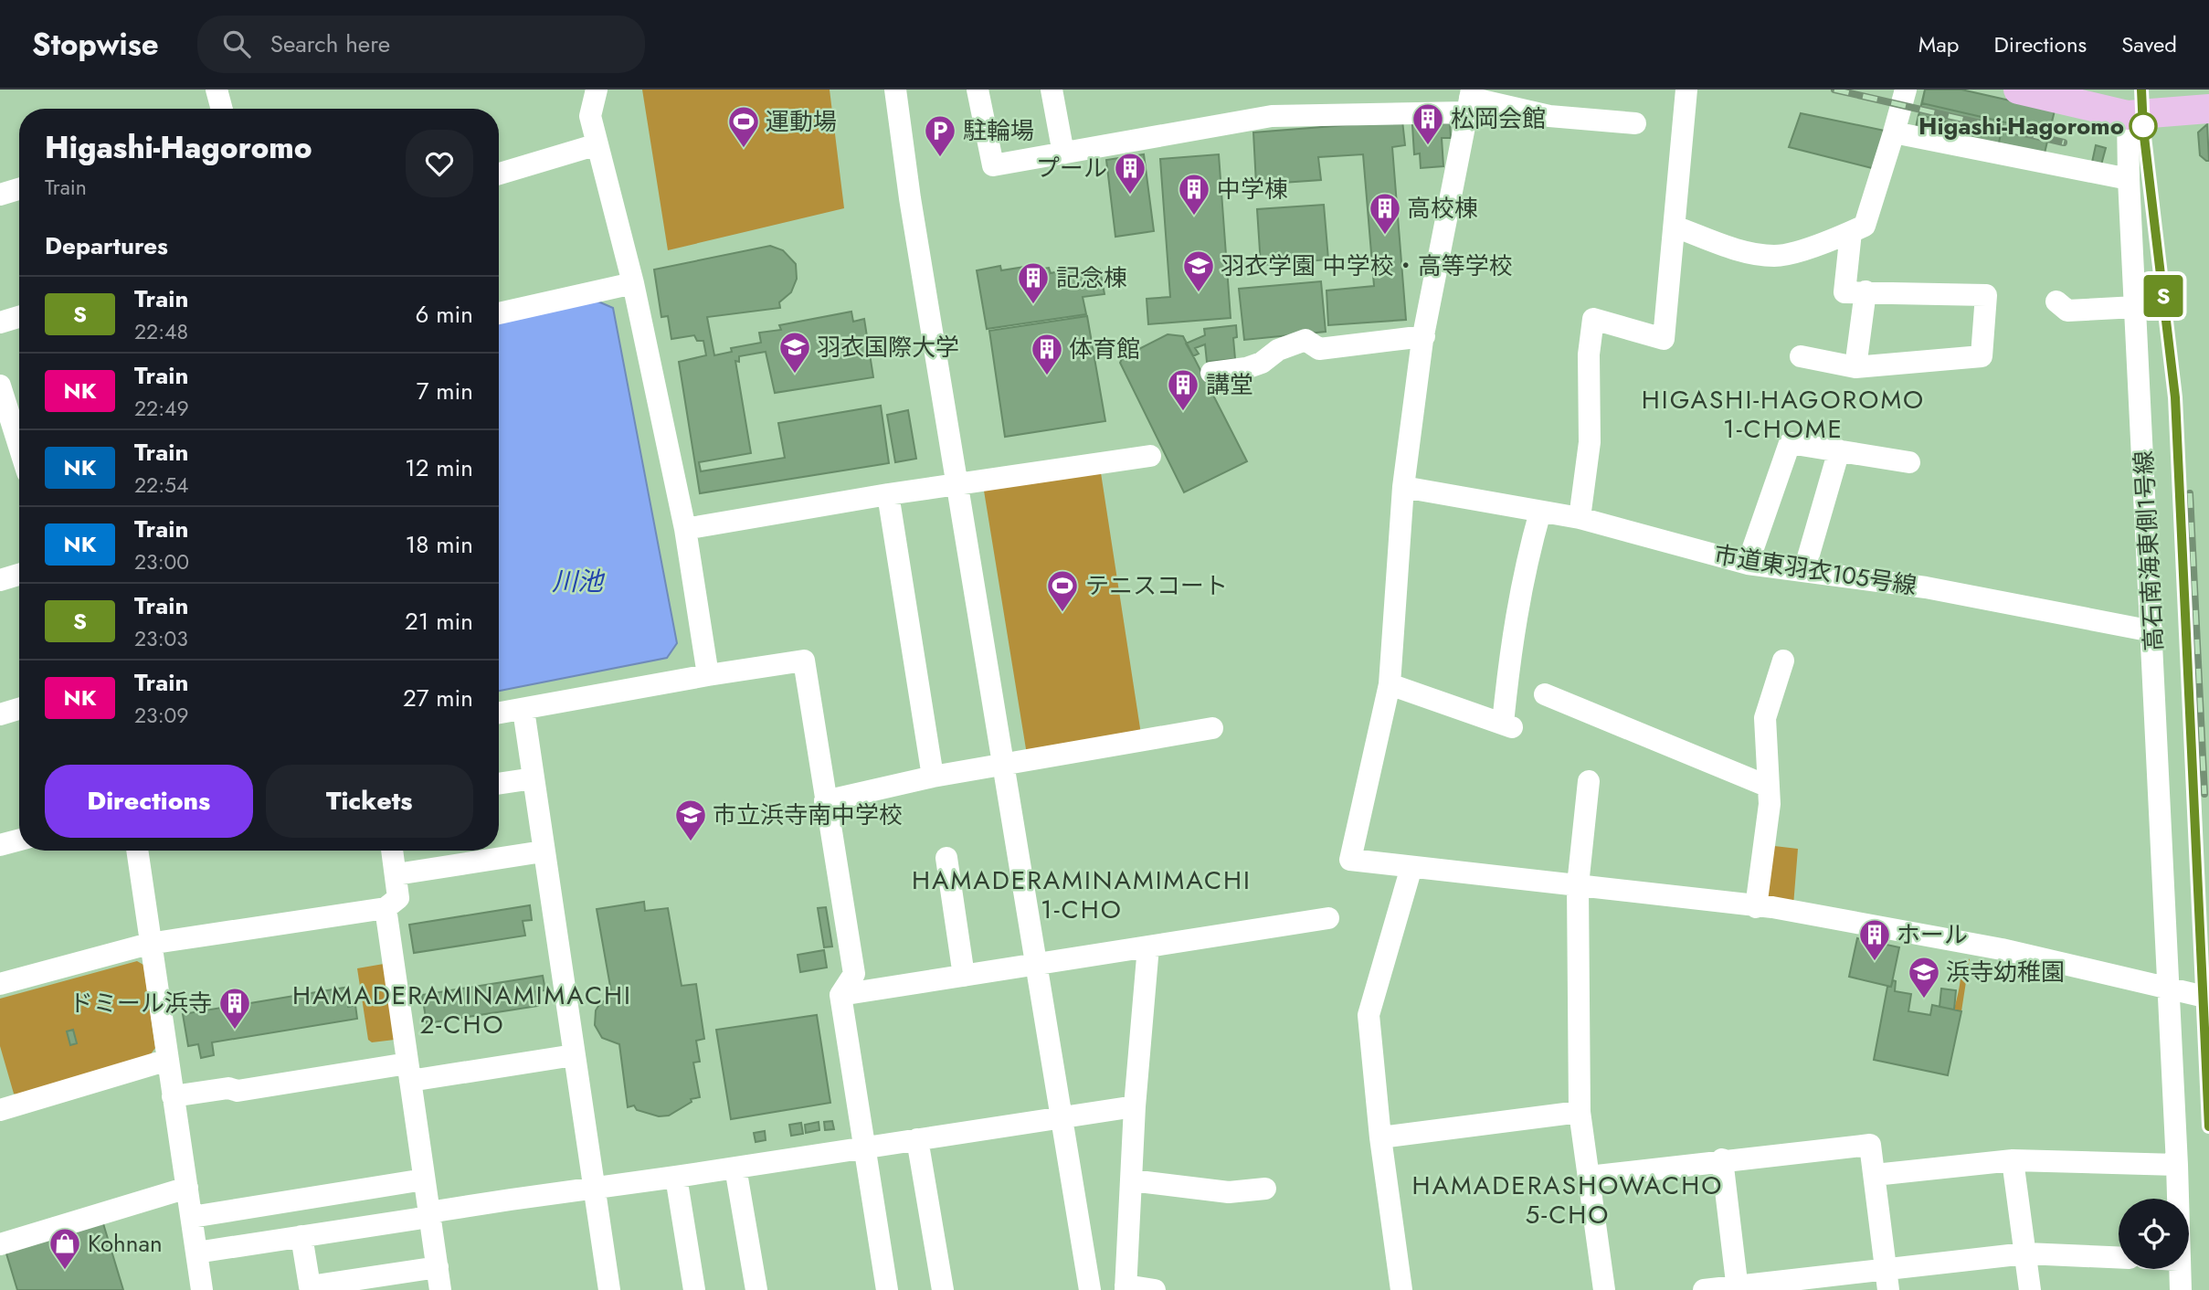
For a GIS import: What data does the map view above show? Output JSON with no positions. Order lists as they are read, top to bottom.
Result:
{
  "streets": {
    "street": ["高石南海東側1号線", "市道東羽衣105号線"]
  },
  "crossings": [
    ["高石南海東側1号線", "市道東羽衣105号線"]
  ],
  "districts": [
    "HIGASHI-HAGOROMO 1-CHOME",
    "HAMADERAMINAMIMACHI 1-CHO",
    "HAMADERAMINAMIMACHI 2-CHO",
    "HAMADERASHOWACHO 5-CHO"
  ],
  "water": ["川池"],
  "places": {
    "other": ["Higashi-Hagoromo"],
    "building": [
      "松岡会館",
      "プール",
      "中学棟",
      "高校棟",
      "記念棟",
      "体育館",
      "講堂",
      "ホール",
      "ドミール浜寺"
    ],
    "sports": ["運動場", "テニスコート"],
    "parking": ["駐輪場"],
    "school or university": [
      "羽衣学園 中学校・高等学校",
      "羽衣国際大学",
      "市立浜寺南中学校",
      "浜寺幼稚園"
    ],
    "shop": ["Kohnan"]
  },
  "page": {
    "header": "Stopwise",
    "search": "Search here",
    "nav": ["Map", "Directions", "Saved"],
    "on_map": "S",
    "heading": [
      ["Higashi-Hagoromo", "Train"],
      "Departures"
    ],
    "list": [
      {
        "mark": "S",
        "name": "Train",
        "note": "22:48",
        "value": "6 min"
      },
      {
        "mark": "NK",
        "name": "Train",
        "note": "22:49",
        "value": "7 min"
      },
      {
        "mark": "NK",
        "name": "Train",
        "note": "22:54",
        "value": "12 min"
      },
      {
        "mark": "NK",
        "name": "Train",
        "note": "23:00",
        "value": "18 min"
      },
      {
        "mark": "S",
        "name": "Train",
        "note": "23:03",
        "value": "21 min"
      },
      {
        "mark": "NK",
        "name": "Train",
        "note": "23:09",
        "value": "27 min"
      }
    ],
    "buttons": ["Directions", "Tickets"]
  }
}
